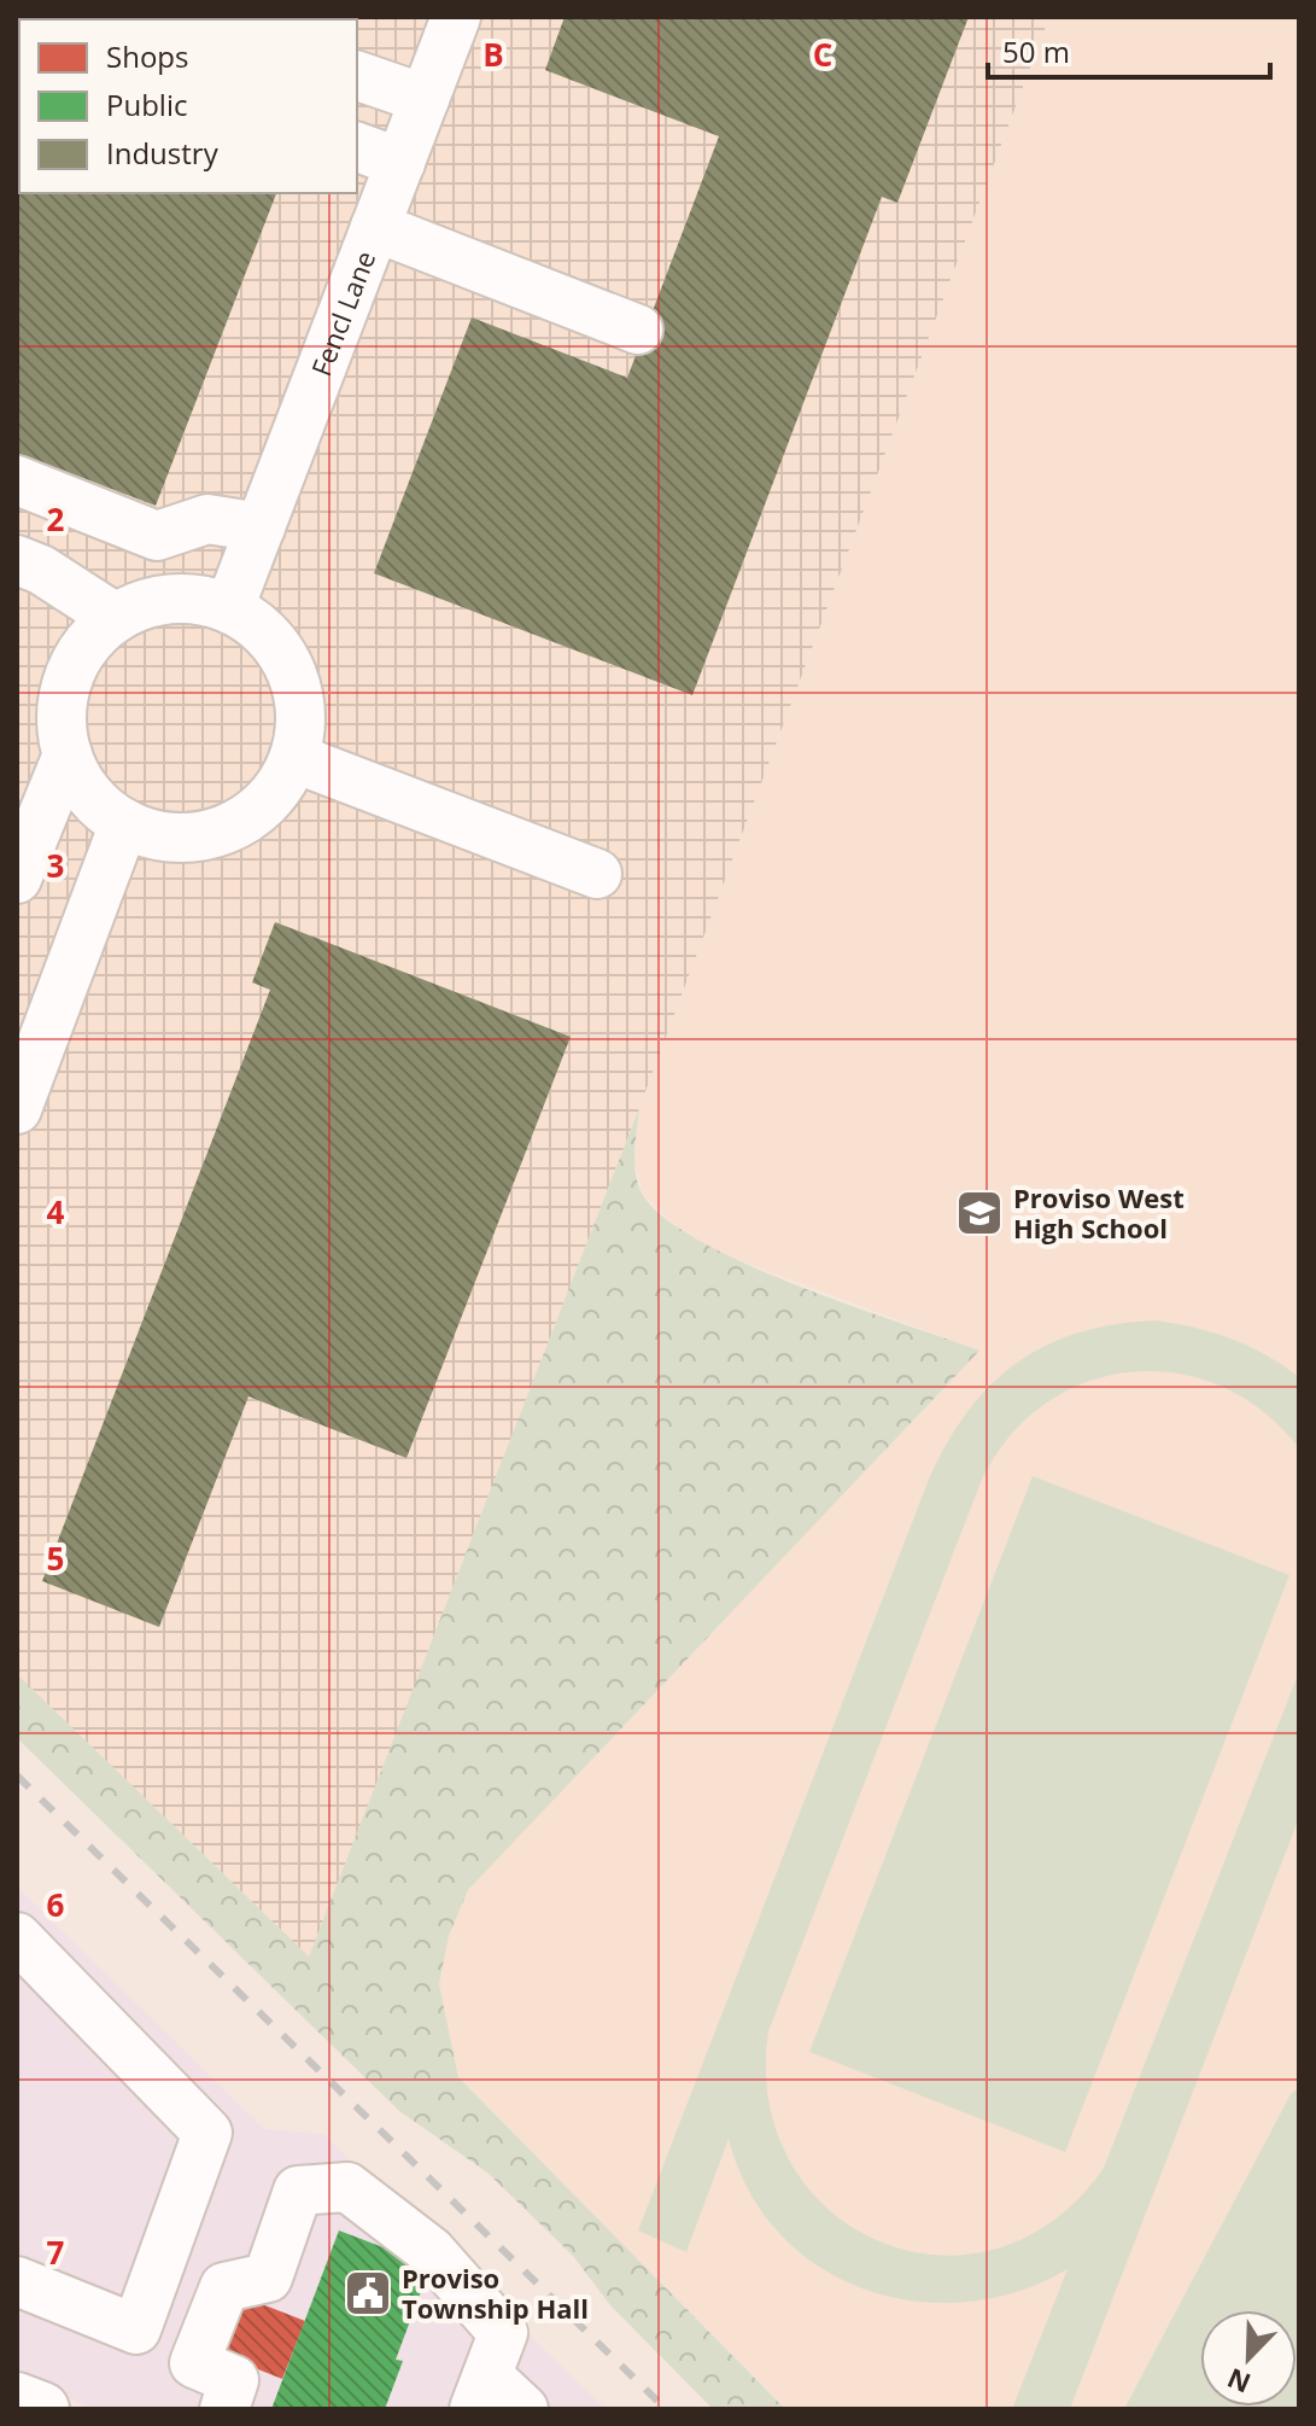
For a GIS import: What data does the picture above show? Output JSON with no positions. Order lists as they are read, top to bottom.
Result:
{
  "streets": {
    "street": ["Fencl Lane"]
  },
  "places": {
    "school or university": ["Proviso West High School"],
    "public building": ["Proviso Township Hall"]
  },
  "legend": ["Shops", "Public", "Industry"],
  "scale_bar": "50 m",
  "north": "bottom left",
  "grid": {
    "columns": ["B", "C"],
    "rows": [
      "2",
      "3",
      "4",
      "5",
      "6",
      "7"
    ]
  }
}
